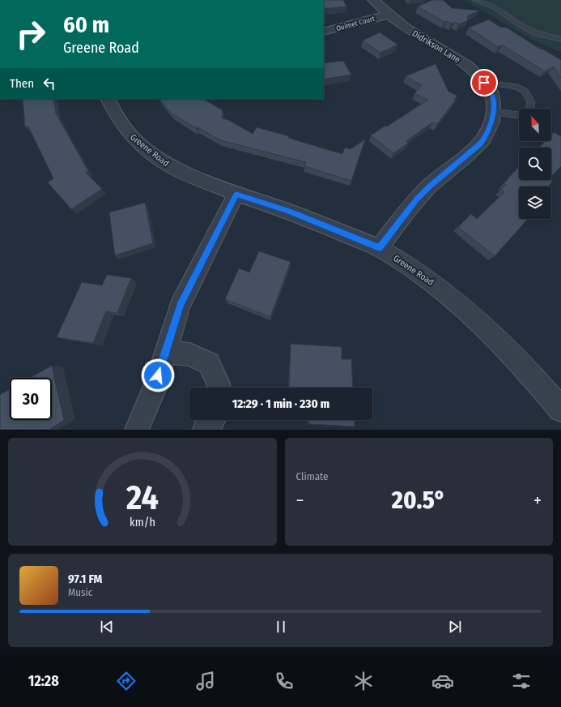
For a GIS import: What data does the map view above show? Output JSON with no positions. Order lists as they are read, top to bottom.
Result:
{
  "streets": {
    "street": ["Ouimet Court", "Didrikson Lane", "Greene Road"]
  },
  "crossings": [
    ["Ouimet Court", "Didrikson Lane"],
    ["Didrikson Lane", "Greene Road"]
  ],
  "north": "top left",
  "page": {
    "turn": ["60 m", "Greene Road"],
    "then": "Then",
    "limit": "30",
    "trip": "12:29 · 1 min · 230 m",
    "tile": "Climate",
    "heat": ["−", "20.5°", "+"],
    "song": ["97.1 FM", "Music"],
    "tabs": "12:28",
    "gauge": ["24", "km/h"]
  }
}
